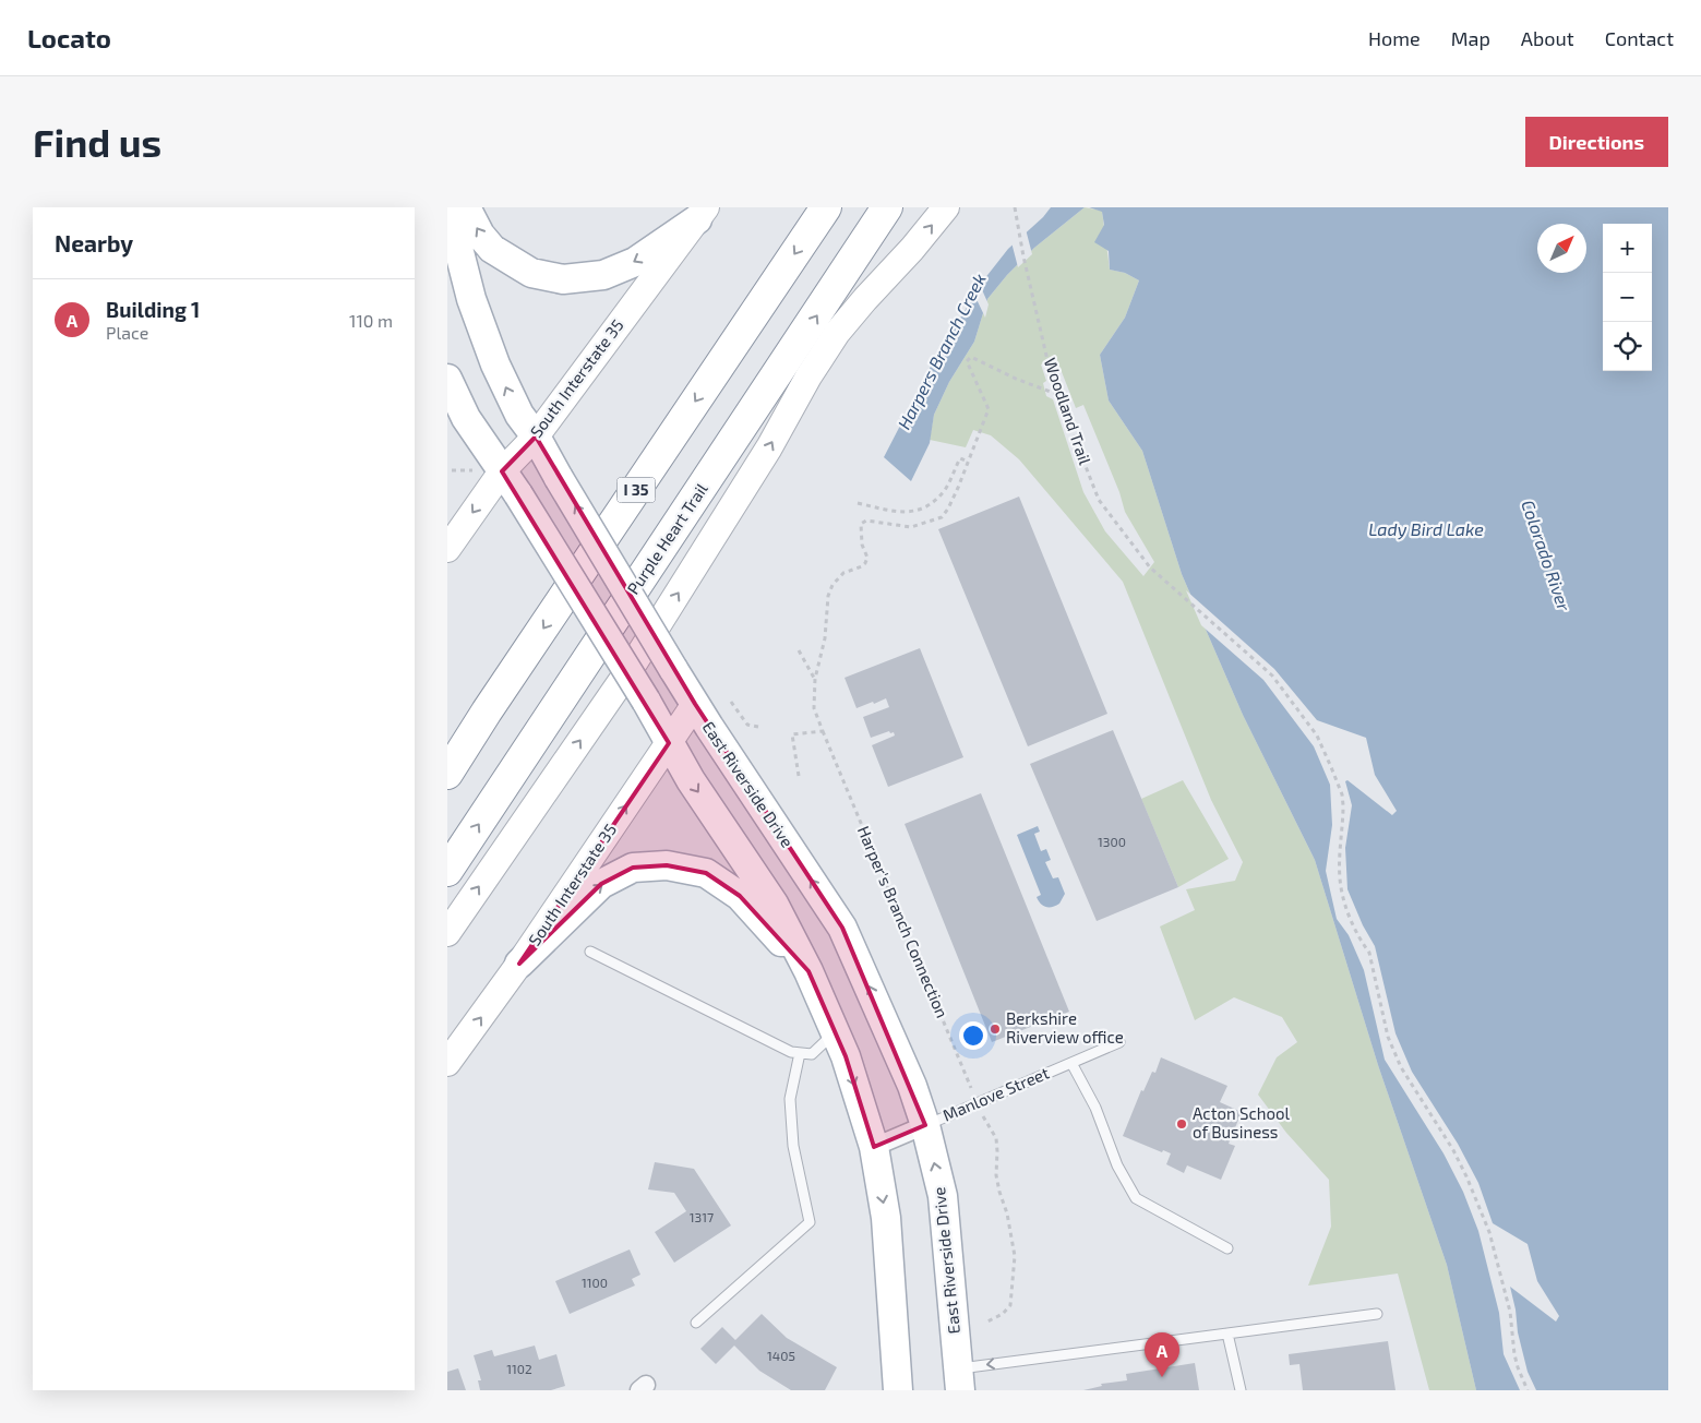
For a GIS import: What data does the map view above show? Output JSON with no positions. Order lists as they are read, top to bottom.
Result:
{
  "streets": {
    "highway": ["I 35", "Purple Heart Trail"],
    "main road": ["South Interstate 35", "East Riverside Drive"],
    "street": ["Manlove Street"],
    "path": ["Woodland Trail", "Harper's Branch Connection"]
  },
  "crossings": [
    ["South Interstate 35", "East Riverside Drive"],
    ["Woodland Trail", "Harper's Branch Connection"],
    ["East Riverside Drive", "Manlove Street"],
    ["Harper's Branch Connection", "Manlove Street"]
  ],
  "water": ["Harpers Branch Creek", "Lady Bird Lake", "Colorado River"],
  "places": ["Berkshire Riverview office", "Acton School of Business"],
  "house_numbers": [
    "1300",
    "1317",
    "1100",
    "1405",
    "1102"
  ],
  "north": "top right",
  "page": {
    "header": "Locato",
    "nav": [
      "Home",
      "Map",
      "About",
      "Contact"
    ],
    "buttons": "Directions",
    "title": "Find us",
    "heading": "Nearby",
    "map_buttons": ["+", "−"],
    "list": [
      {
        "mark": "A",
        "name": "Building 1",
        "note": "Place",
        "value": "110 m"
      }
    ],
    "pins": "A"
  }
}
